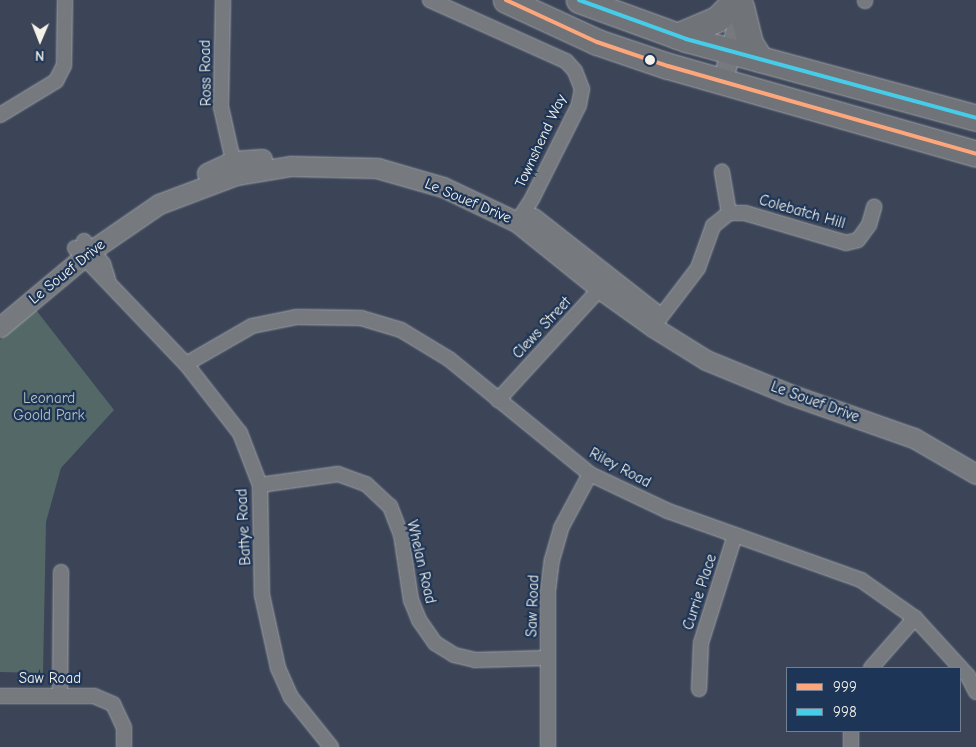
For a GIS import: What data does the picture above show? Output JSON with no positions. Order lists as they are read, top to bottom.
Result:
{
  "streets": {
    "street": [
      "Ross Road",
      "Townshend Way",
      "Le Souef Drive",
      "Colebatch Hill",
      "Clews Street",
      "Riley Road",
      "Battye Road",
      "Whelan Road",
      "Currie Place",
      "Saw Road"
    ]
  },
  "crossings": [
    ["Ross Road", "Le Souef Drive"],
    ["Townshend Way", "Le Souef Drive"],
    ["Le Souef Drive", "Clews Street"],
    ["Le Souef Drive", "Battye Road"],
    ["Clews Street", "Riley Road"],
    ["Riley Road", "Battye Road"],
    ["Riley Road", "Currie Place"],
    ["Riley Road", "Saw Road"],
    ["Battye Road", "Whelan Road"],
    ["Whelan Road", "Saw Road"]
  ],
  "parks": ["Leonard Goold Park"],
  "lines": ["transit line 999", "transit line 998"],
  "legend": ["999", "998"],
  "north": "bottom"
}
